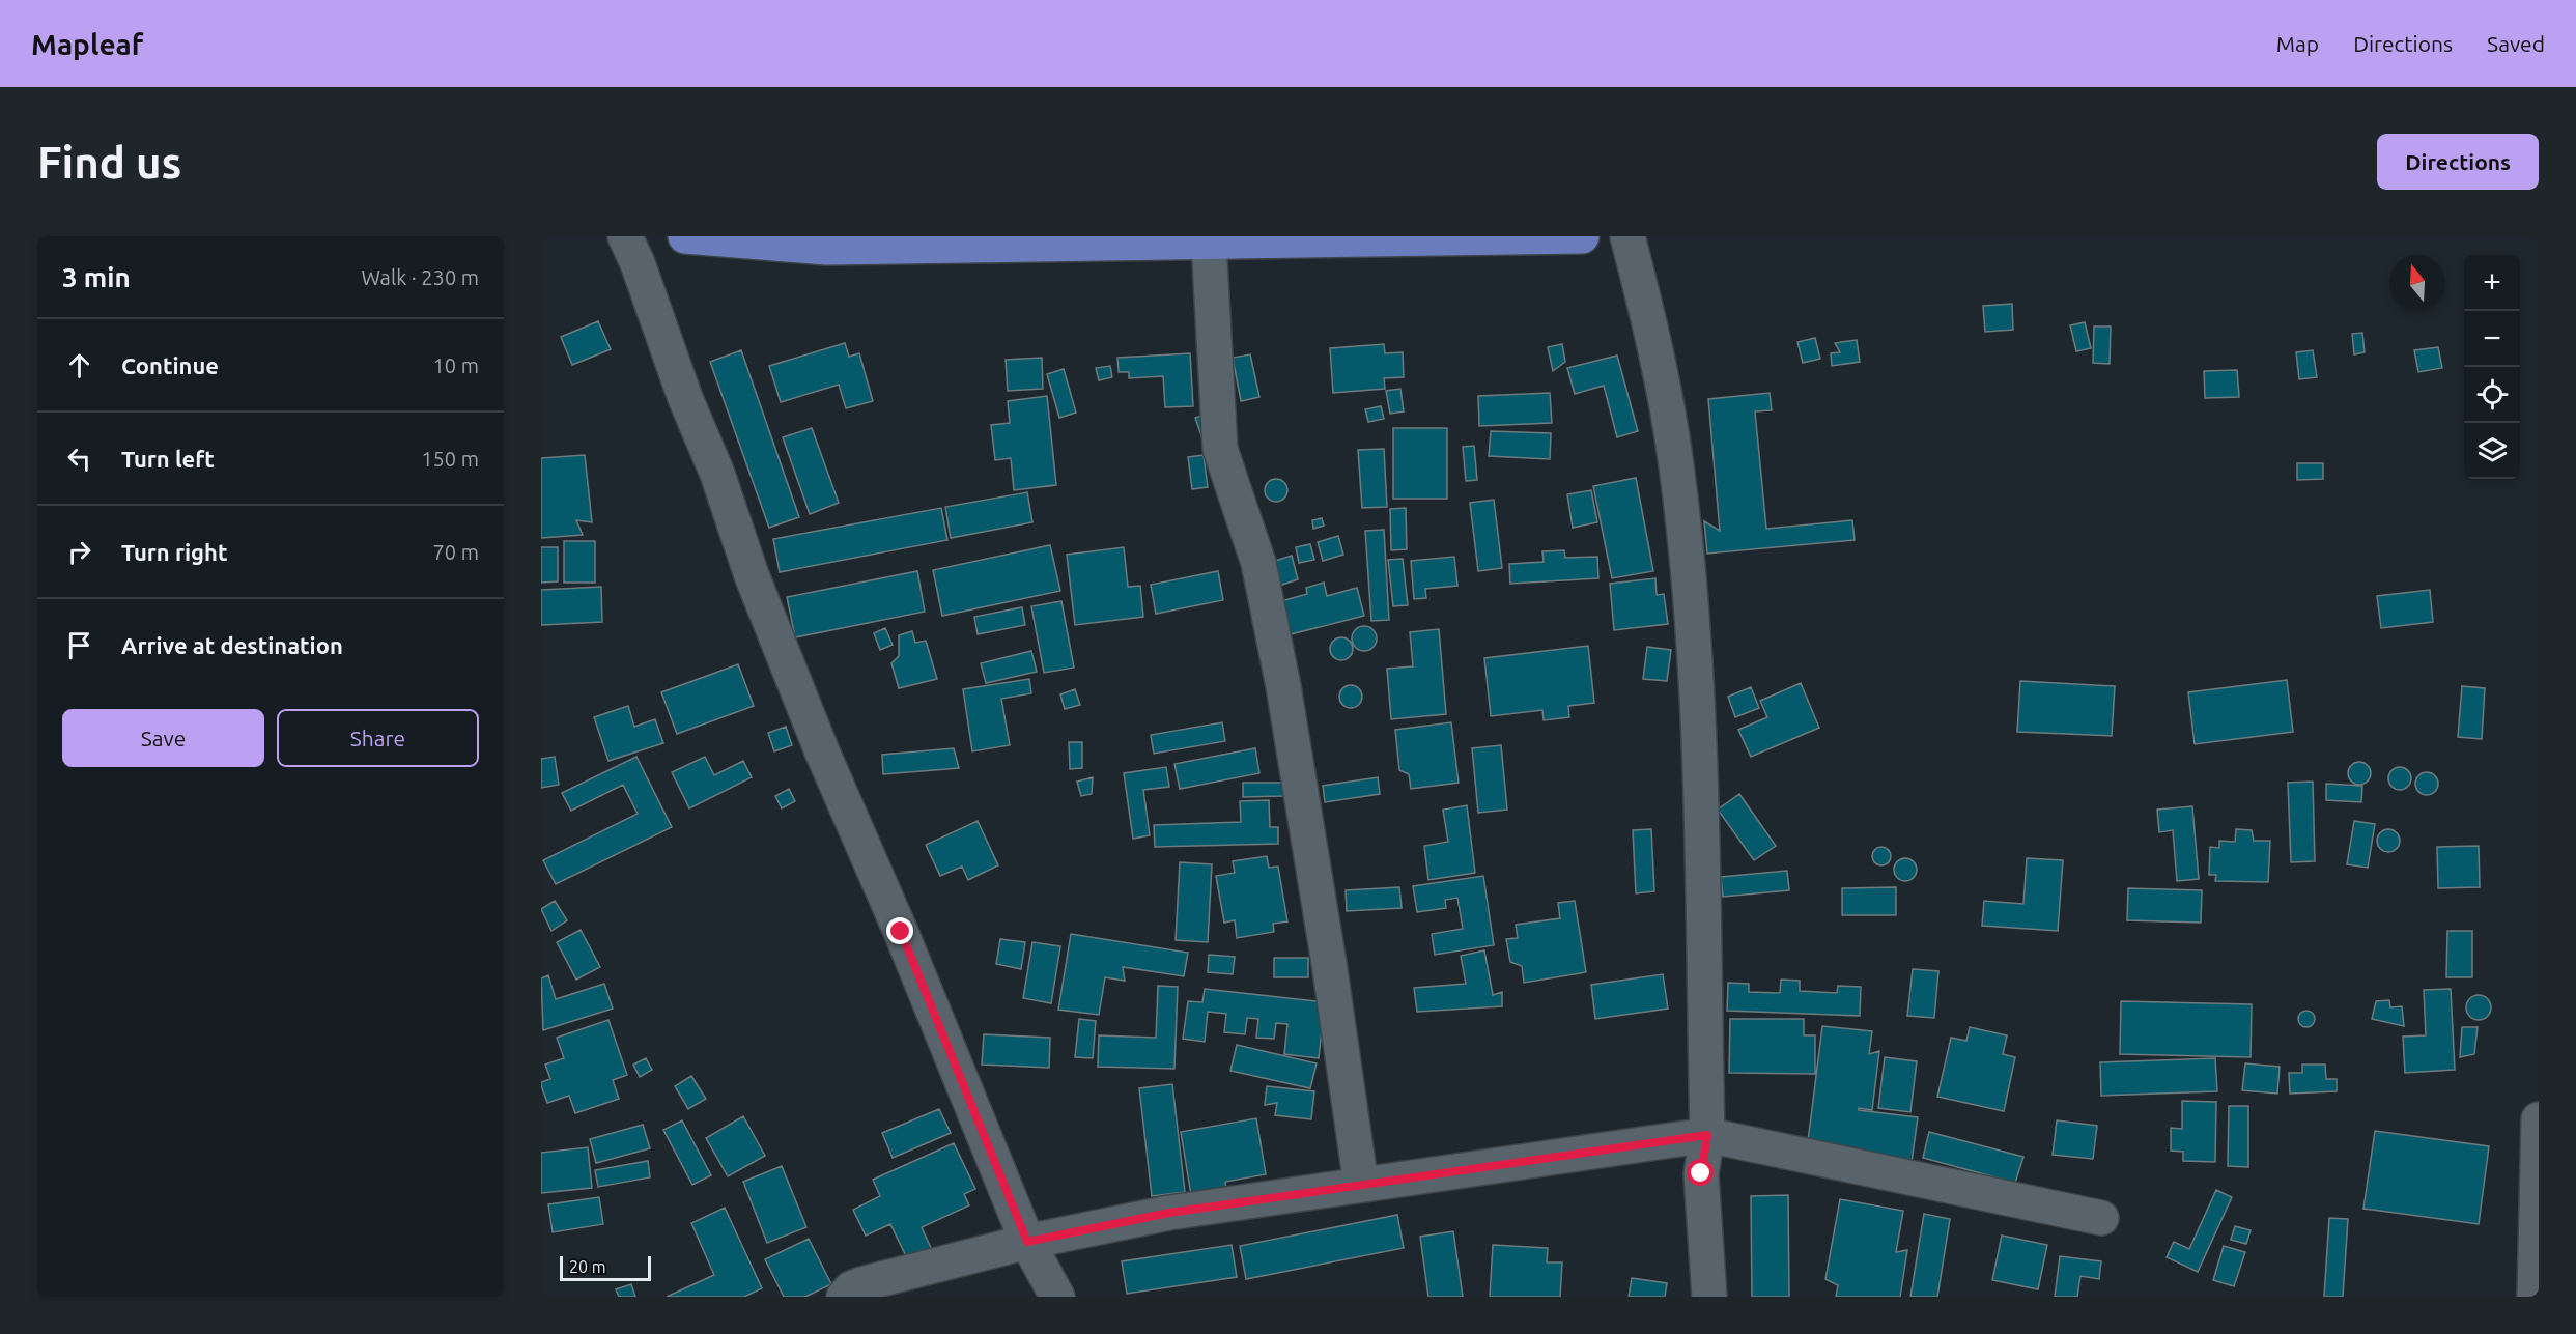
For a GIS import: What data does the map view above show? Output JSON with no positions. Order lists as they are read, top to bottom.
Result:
{
  "scale_bar": "20 m",
  "north": "top",
  "page": {
    "header": "Mapleaf",
    "nav": ["Map", "Directions", "Saved"],
    "buttons": [
      "Directions",
      ["Save", "Share"]
    ],
    "title": "Find us",
    "heading": ["3 min", "Walk · 230 m"],
    "map_buttons": ["+", "−"],
    "list": [
      ["Continue", "10 m"],
      ["Turn left", "150 m"],
      ["Turn right", "70 m"],
      "Arrive at destination"
    ],
    "scale": "20 m"
  }
}
